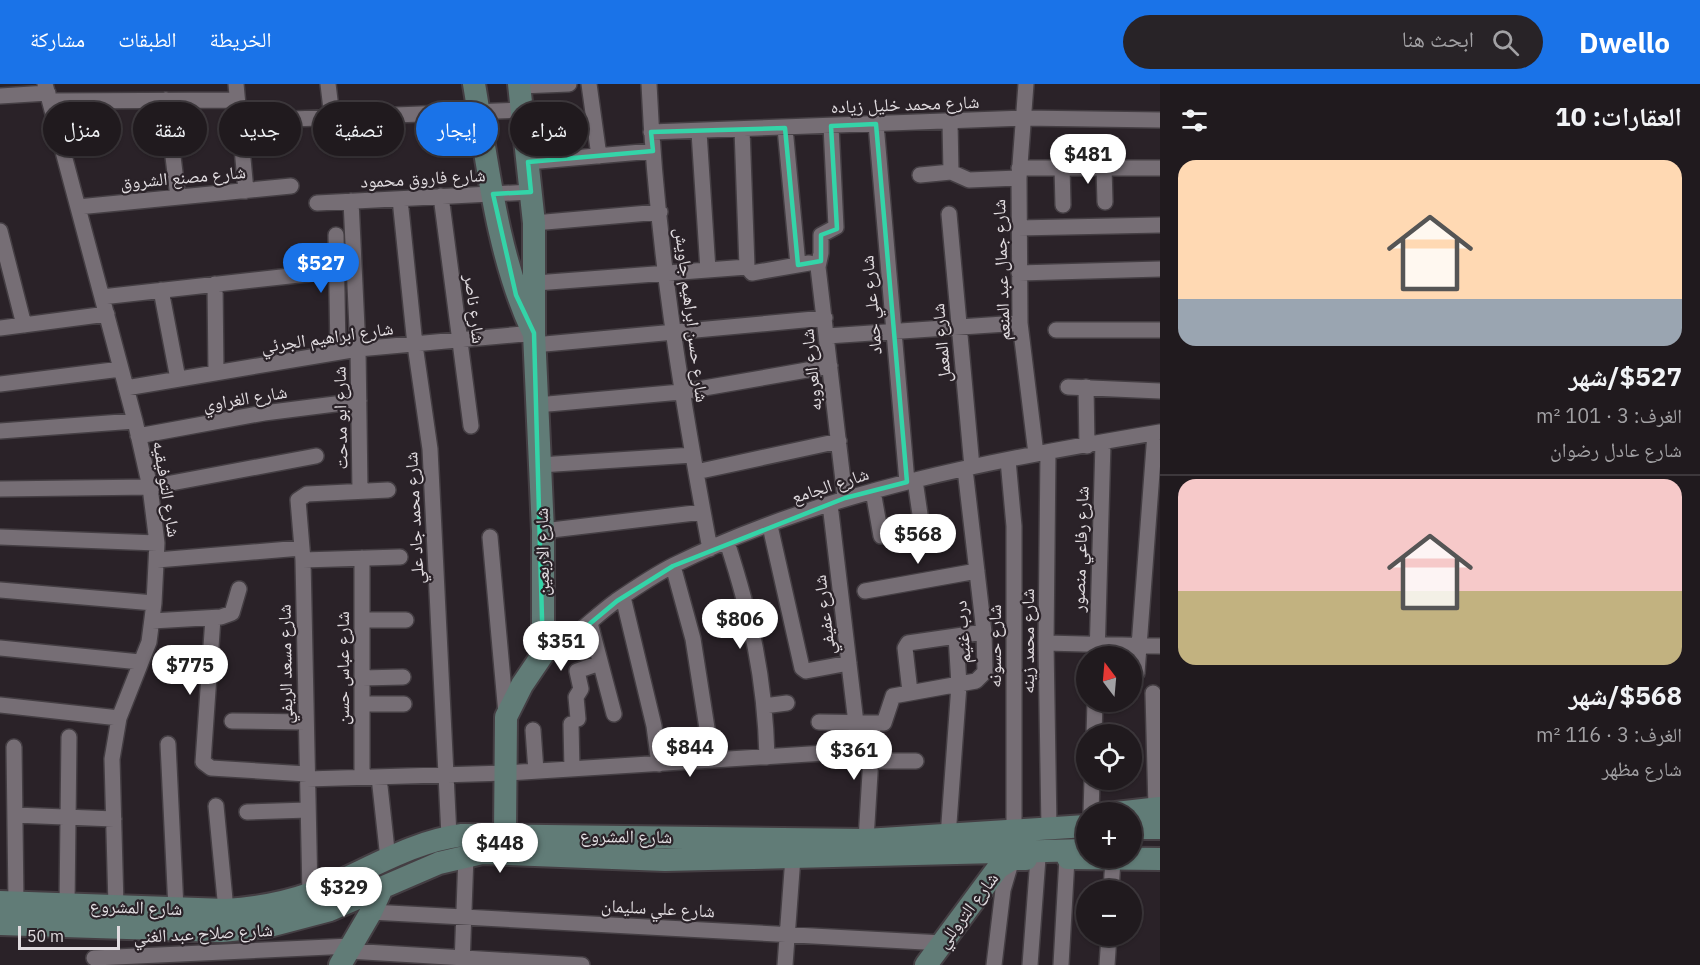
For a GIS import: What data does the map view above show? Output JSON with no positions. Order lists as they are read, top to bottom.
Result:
{
  "streets": {
    "main road": ["شارع الاربعين", "شارع المشروع", "شارع التروللي"],
    "street": [
      "شارع محمد خليل زياده",
      "شارع مصنع الشروق",
      "شارع فاروق محمود",
      "شارع جمال عبد المنعم",
      "شارع علي حماد",
      "شارع ناصر",
      "شارع حسن ابراهيم جاويش",
      "شارع ابراهيم الجرئي",
      "شارع المعمل",
      "شارع العروبه",
      "شارع الغراوي",
      "شارع ابو مدحت",
      "شارع الجامع",
      "شارع التوفيقيه",
      "شارع محمد جاد علي",
      "شارع رفاعي منصور",
      "شارع عفيفي",
      "درب غنيم",
      "شارع محمد زينه",
      "شارع حسونه",
      "شارع مسعد الريفي",
      "شارع عباس حسن",
      "شارع علي سليمان",
      "شارع صلاح عبد الغني"
    ]
  },
  "crossings": [
    ["شارع محمد خليل زياده", "شارع جمال عبد المنعم"],
    ["شارع محمد خليل زياده", "شارع علي حماد"],
    ["شارع محمد خليل زياده", "شارع حسن ابراهيم جاويش"],
    ["شارع محمد خليل زياده", "شارع العروبه"],
    ["شارع مصنع الشروق", "شارع التوفيقيه"],
    ["شارع فاروق محمود", "شارع ناصر"],
    ["شارع فاروق محمود", "شارع ابو مدحت"],
    ["شارع فاروق محمود", "شارع محمد جاد علي"],
    ["شارع فاروق محمود", "شارع الاربعين"],
    ["شارع جمال عبد المنعم", "شارع الجامع"],
    ["شارع جمال عبد المنعم", "شارع محمد زينه"],
    ["شارع علي حماد", "شارع الجامع"],
    ["شارع ناصر", "شارع ابراهيم الجرئي"],
    ["شارع حسن ابراهيم جاويش", "شارع ابراهيم الجرئي"],
    ["شارع حسن ابراهيم جاويش", "شارع الجامع"],
    ["شارع ابراهيم الجرئي", "شارع العروبه"],
    ["شارع ابراهيم الجرئي", "شارع ابو مدحت"],
    ["شارع ابراهيم الجرئي", "شارع التوفيقيه"],
    ["شارع ابراهيم الجرئي", "شارع محمد جاد علي"],
    ["شارع ابراهيم الجرئي", "شارع الاربعين"],
    ["شارع المعمل", "شارع الجامع"],
    ["شارع المعمل", "درب غنيم"],
    ["شارع العروبه", "شارع الجامع"],
    ["شارع الغراوي", "شارع ابو مدحت"],
    ["شارع الغراوي", "شارع التوفيقيه"],
    ["شارع ابو مدحت", "شارع مسعد الريفي"],
    ["شارع الجامع", "شارع رفاعي منصور"],
    ["شارع الجامع", "شارع الاربعين"],
    ["شارع الجامع", "شارع عفيفي"],
    ["شارع الجامع", "درب غنيم"],
    ["شارع الجامع", "شارع محمد زينه"],
    ["شارع الجامع", "شارع حسونه"],
    ["شارع التوفيقيه", "شارع المشروع"],
    ["شارع محمد جاد علي", "شارع المشروع"],
    ["شارع محمد زينه", "شارع المشروع"],
    ["شارع حسونه", "شارع المشروع"],
    ["شارع حسونه", "شارع التروللي"],
    ["شارع مسعد الريفي", "شارع المشروع"],
    ["شارع المشروع", "شارع التروللي"],
    ["شارع علي سليمان", "شارع التروللي"]
  ],
  "scale_bar": "50 m",
  "north": "top",
  "page": {
    "header": "Dwello",
    "search": "ابحث هنا",
    "nav": ["الخريطة", "الطبقات", "مشاركة"],
    "heading": "العقارات: 10",
    "chip": [
      "شراء",
      "إيجار",
      "تصفية",
      "جديد",
      "شقة",
      "منزل"
    ],
    "price": [
      "$481",
      "$527",
      "$568",
      "$806",
      "$351",
      "$775",
      "$844",
      "$361",
      "$448",
      "$329"
    ],
    "list": [
      {
        "name": "$527/شهر",
        "note": "الغرف: 3 · 101 m² · شارع عادل رضوان"
      },
      {
        "name": "$568/شهر",
        "note": "الغرف: 3 · 116 m² · شارع مظهر"
      }
    ],
    "map_buttons": ["+", "−"],
    "scale": "50 m"
  }
}
